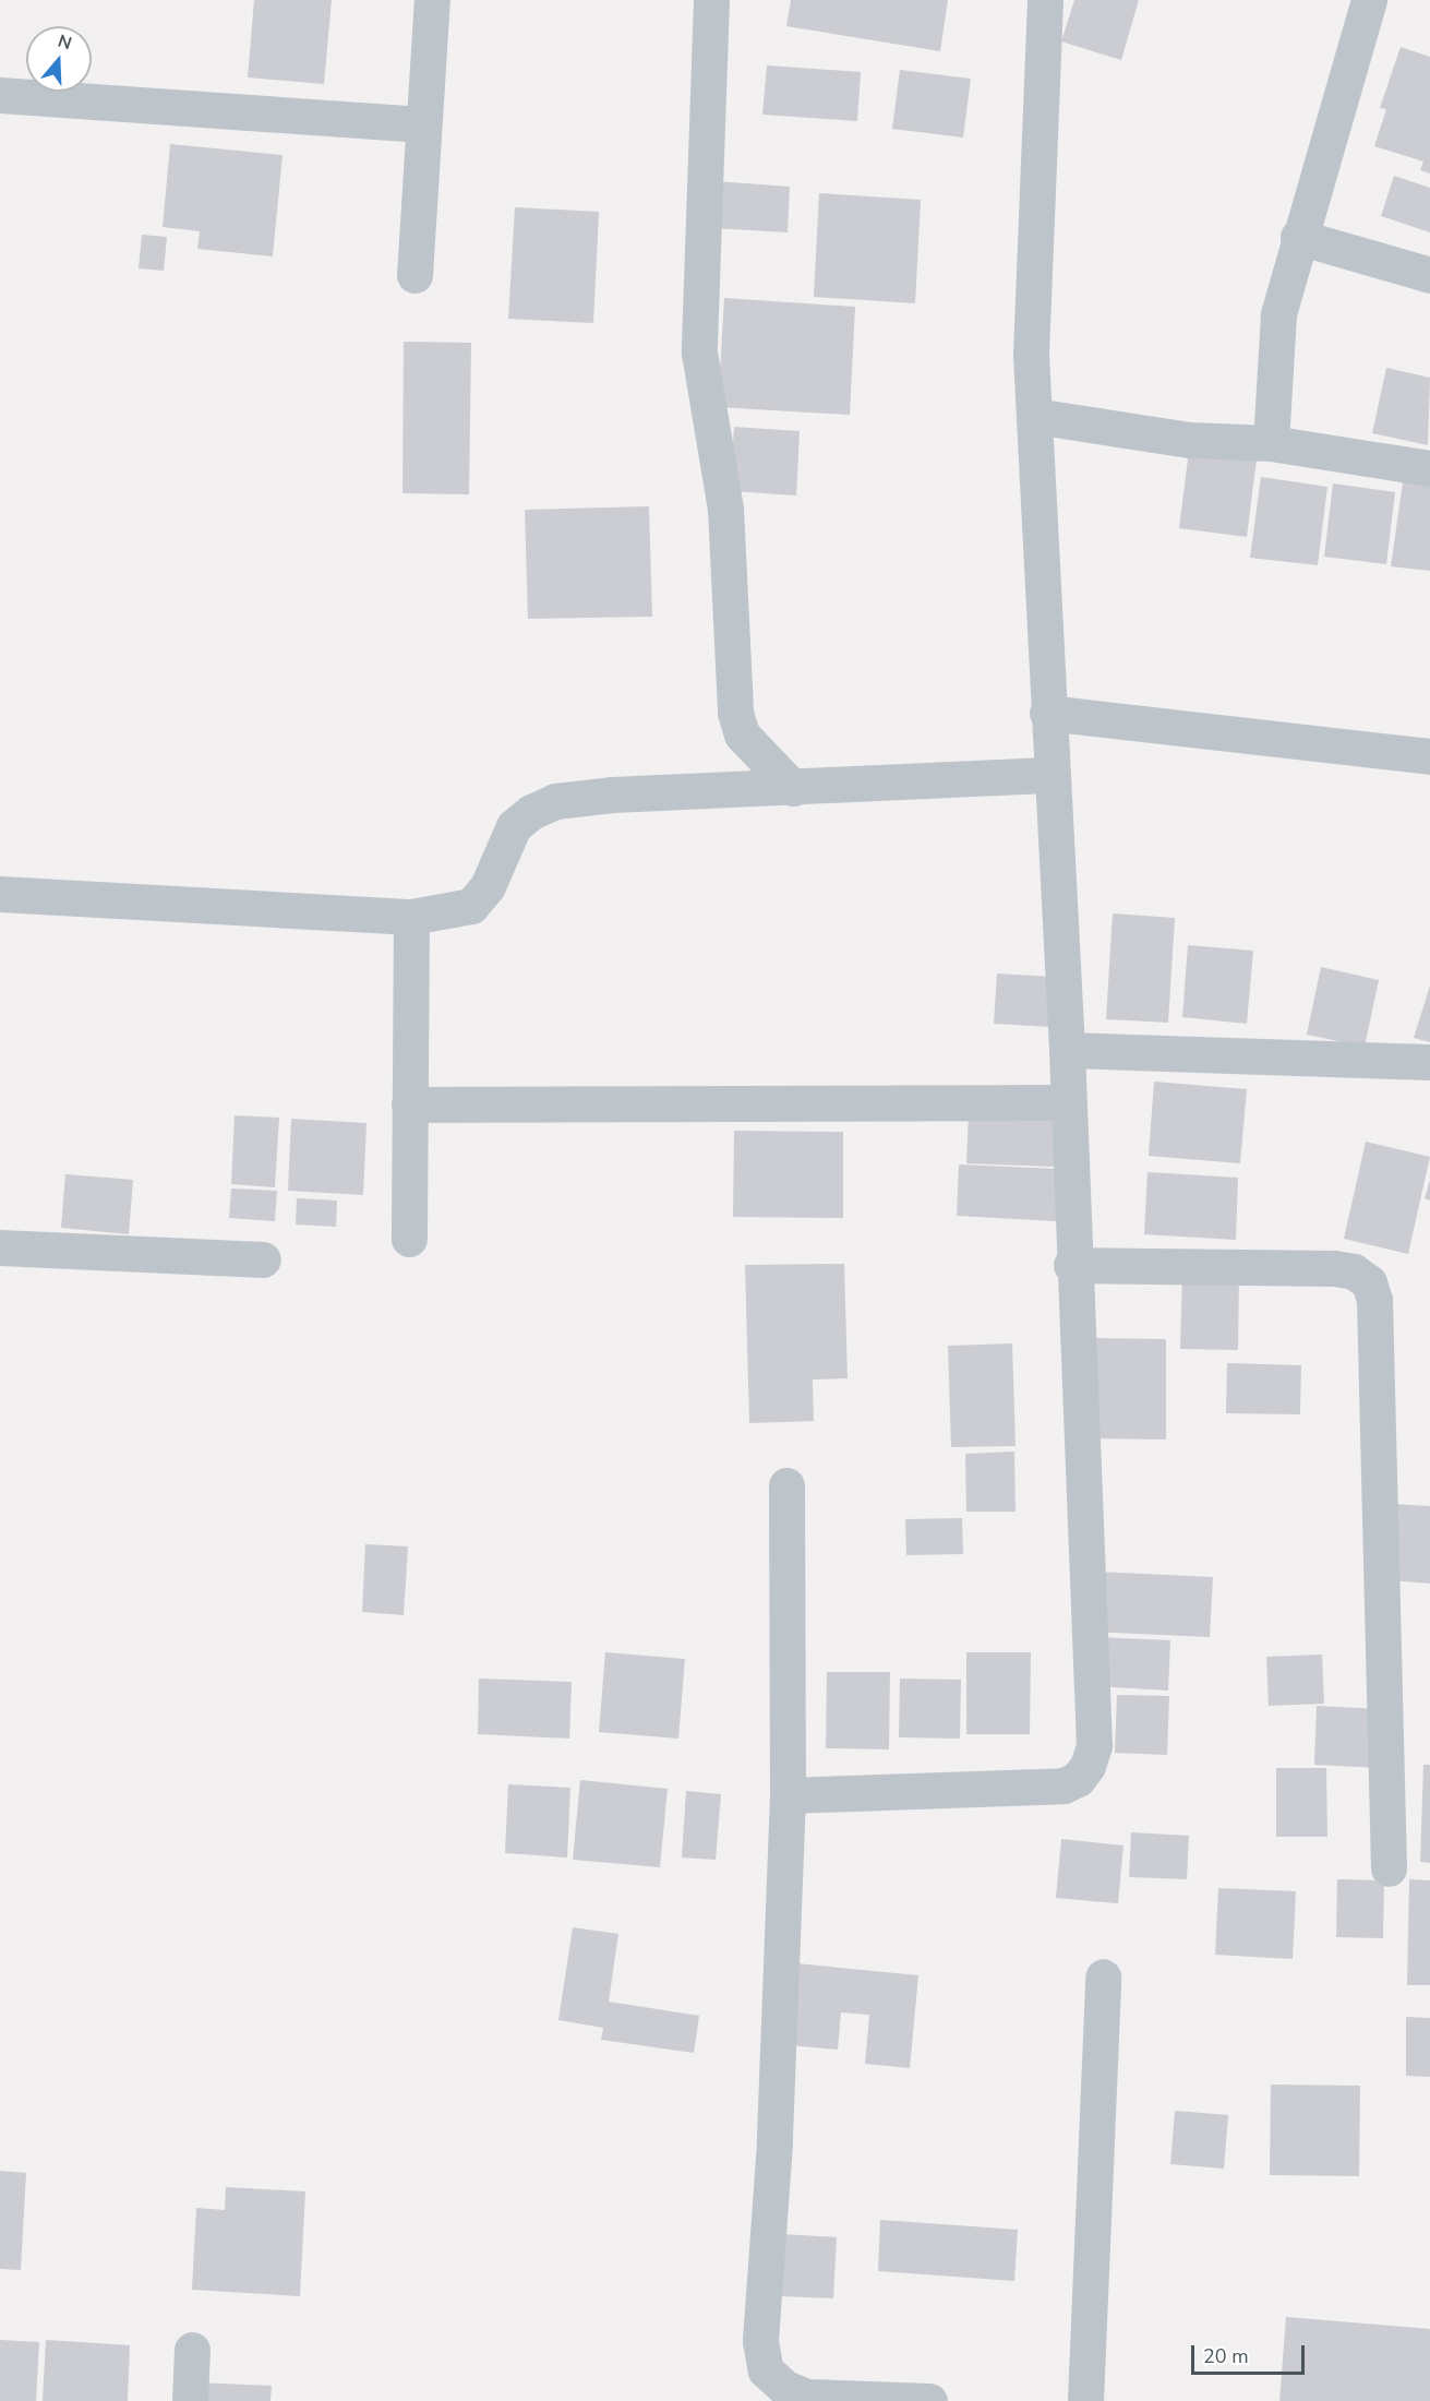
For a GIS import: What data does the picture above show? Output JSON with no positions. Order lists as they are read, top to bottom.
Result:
{
  "scale_bar": "20 m",
  "north": "top"
}
